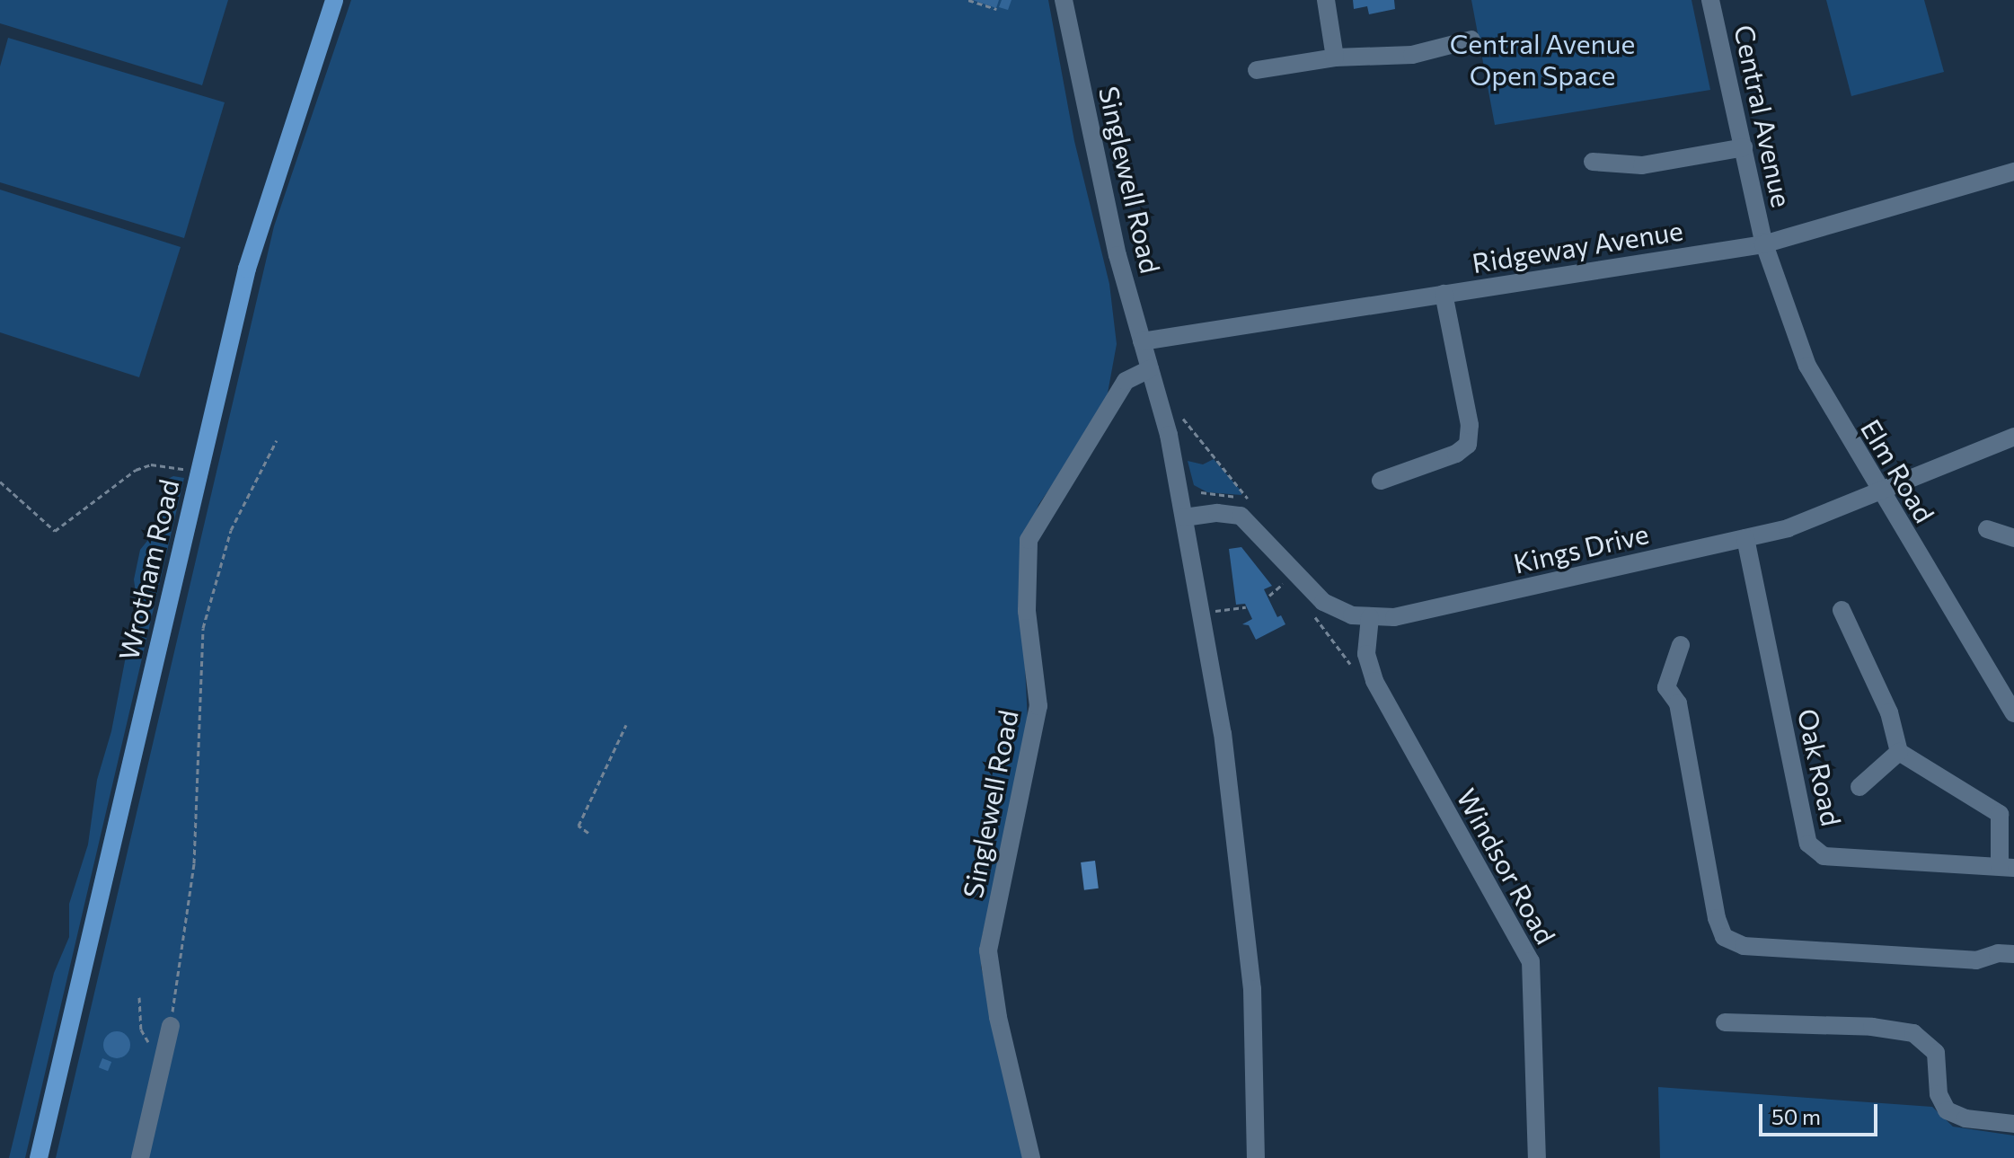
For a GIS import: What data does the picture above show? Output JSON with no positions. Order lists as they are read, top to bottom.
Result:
{
  "streets": {
    "main road": ["Wrotham Road"],
    "street": [
      "Central Avenue",
      "Singlewell Road",
      "Ridgeway Avenue",
      "Elm Road",
      "Kings Drive",
      "Oak Road",
      "Windsor Road"
    ]
  },
  "crossings": [
    ["Central Avenue", "Ridgeway Avenue"],
    ["Central Avenue", "Elm Road"],
    ["Singlewell Road", "Ridgeway Avenue"],
    ["Singlewell Road", "Kings Drive"],
    ["Ridgeway Avenue", "Elm Road"],
    ["Elm Road", "Kings Drive"],
    ["Kings Drive", "Oak Road"],
    ["Kings Drive", "Windsor Road"]
  ],
  "parks": ["Central Avenue Open Space"],
  "scale_bar": "50 m"
}
